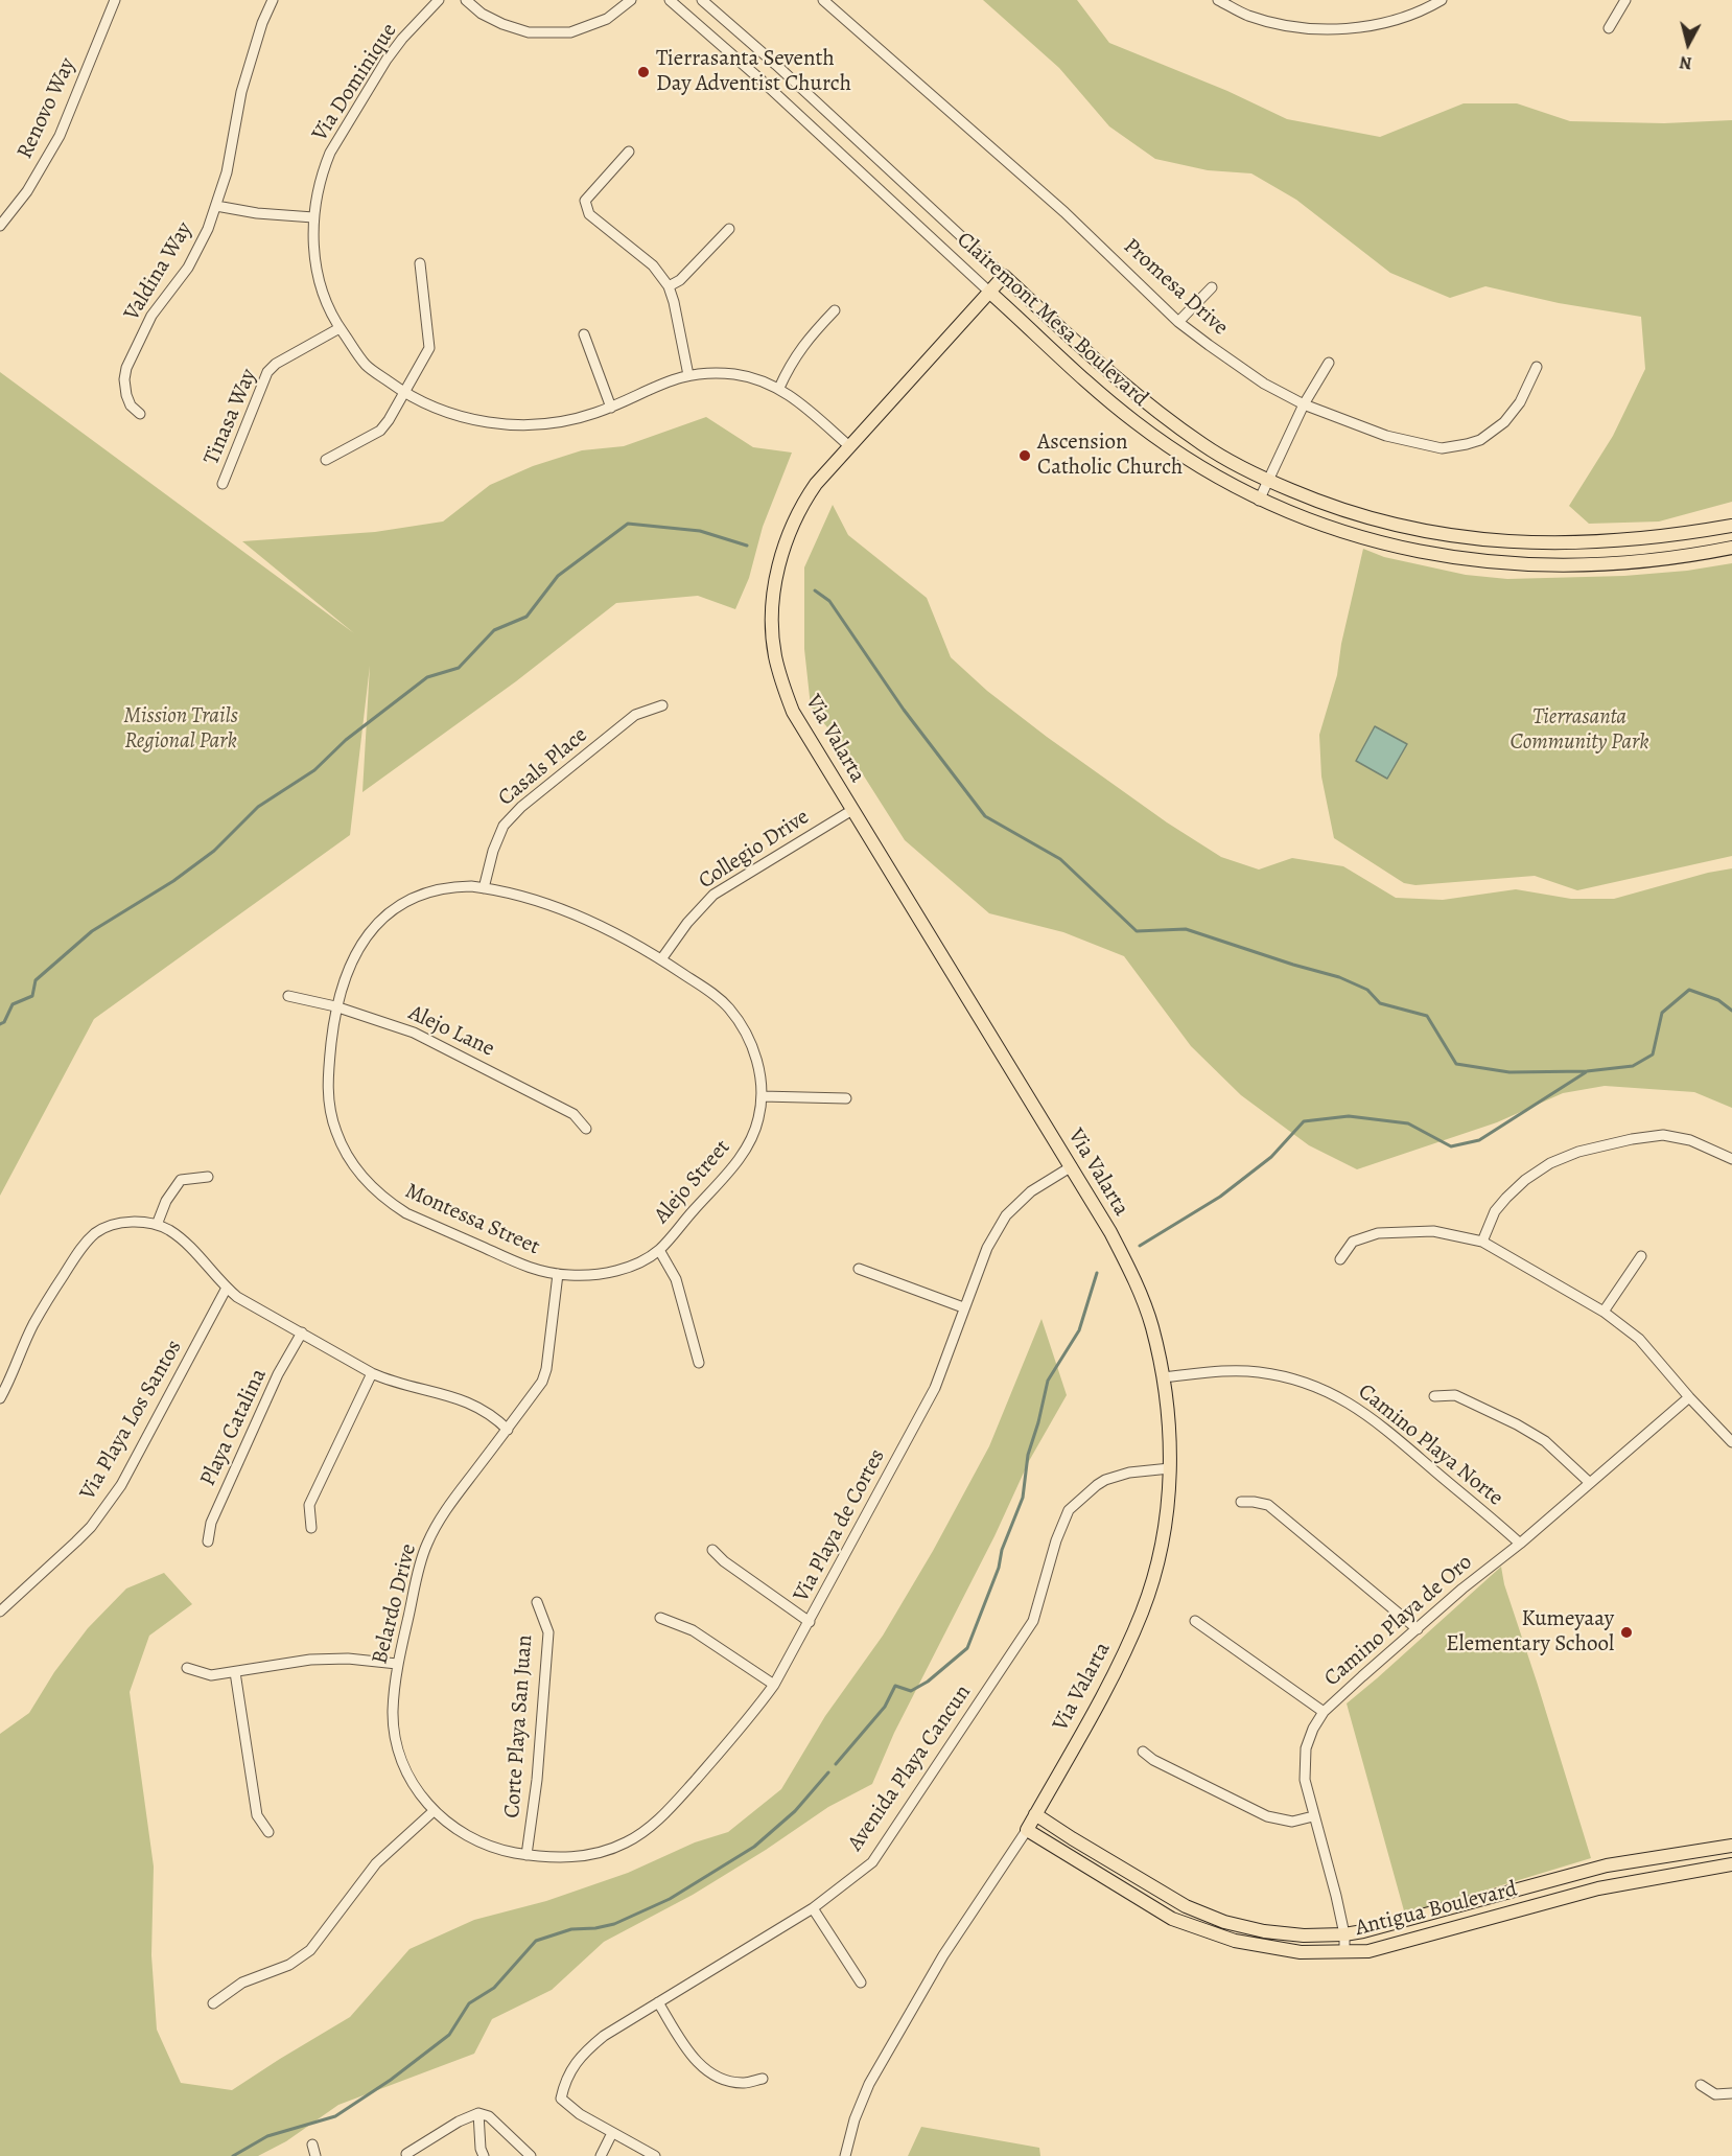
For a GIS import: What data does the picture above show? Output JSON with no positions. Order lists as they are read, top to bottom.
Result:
{
  "streets": {
    "main road": ["Clairemont Mesa Boulevard", "Via Valarta", "Antigua Boulevard"],
    "street": [
      "Via Dominique",
      "Renovo Way",
      "Valdina Way",
      "Promesa Drive",
      "Tinasa Way",
      "Casals Place",
      "Collegio Drive",
      "Alejo Lane",
      "Alejo Street",
      "Montessa Street",
      "Via Playa Los Santos",
      "Playa Catalina",
      "Camino Playa Norte",
      "Via Playa de Cortes",
      "Belardo Drive",
      "Camino Playa de Oro",
      "Corte Playa San Juan",
      "Avenida Playa Cancun"
    ]
  },
  "crossings": [
    ["Via Dominique", "Tinasa Way"],
    ["Via Dominique", "Via Valarta"],
    ["Clairemont Mesa Boulevard", "Via Valarta"],
    ["Via Valarta", "Collegio Drive"],
    ["Via Valarta", "Camino Playa Norte"],
    ["Via Valarta", "Via Playa de Cortes"],
    ["Via Valarta", "Avenida Playa Cancun"],
    ["Via Valarta", "Antigua Boulevard"],
    ["Casals Place", "Montessa Street"],
    ["Collegio Drive", "Alejo Street"],
    ["Collegio Drive", "Montessa Street"],
    ["Alejo Lane", "Montessa Street"],
    ["Alejo Street", "Montessa Street"],
    ["Alejo Street", "Belardo Drive"],
    ["Montessa Street", "Belardo Drive"],
    ["Camino Playa Norte", "Camino Playa de Oro"],
    ["Via Playa de Cortes", "Belardo Drive"],
    ["Belardo Drive", "Corte Playa San Juan"],
    ["Camino Playa de Oro", "Antigua Boulevard"]
  ],
  "parks": ["Mission Trails Regional Park", "Tierrasanta Community Park"],
  "places": ["Tierrasanta Seventh Day Adventist Church", "Ascension Catholic Church", "Kumeyaay Elementary School"],
  "north": "bottom"
}
